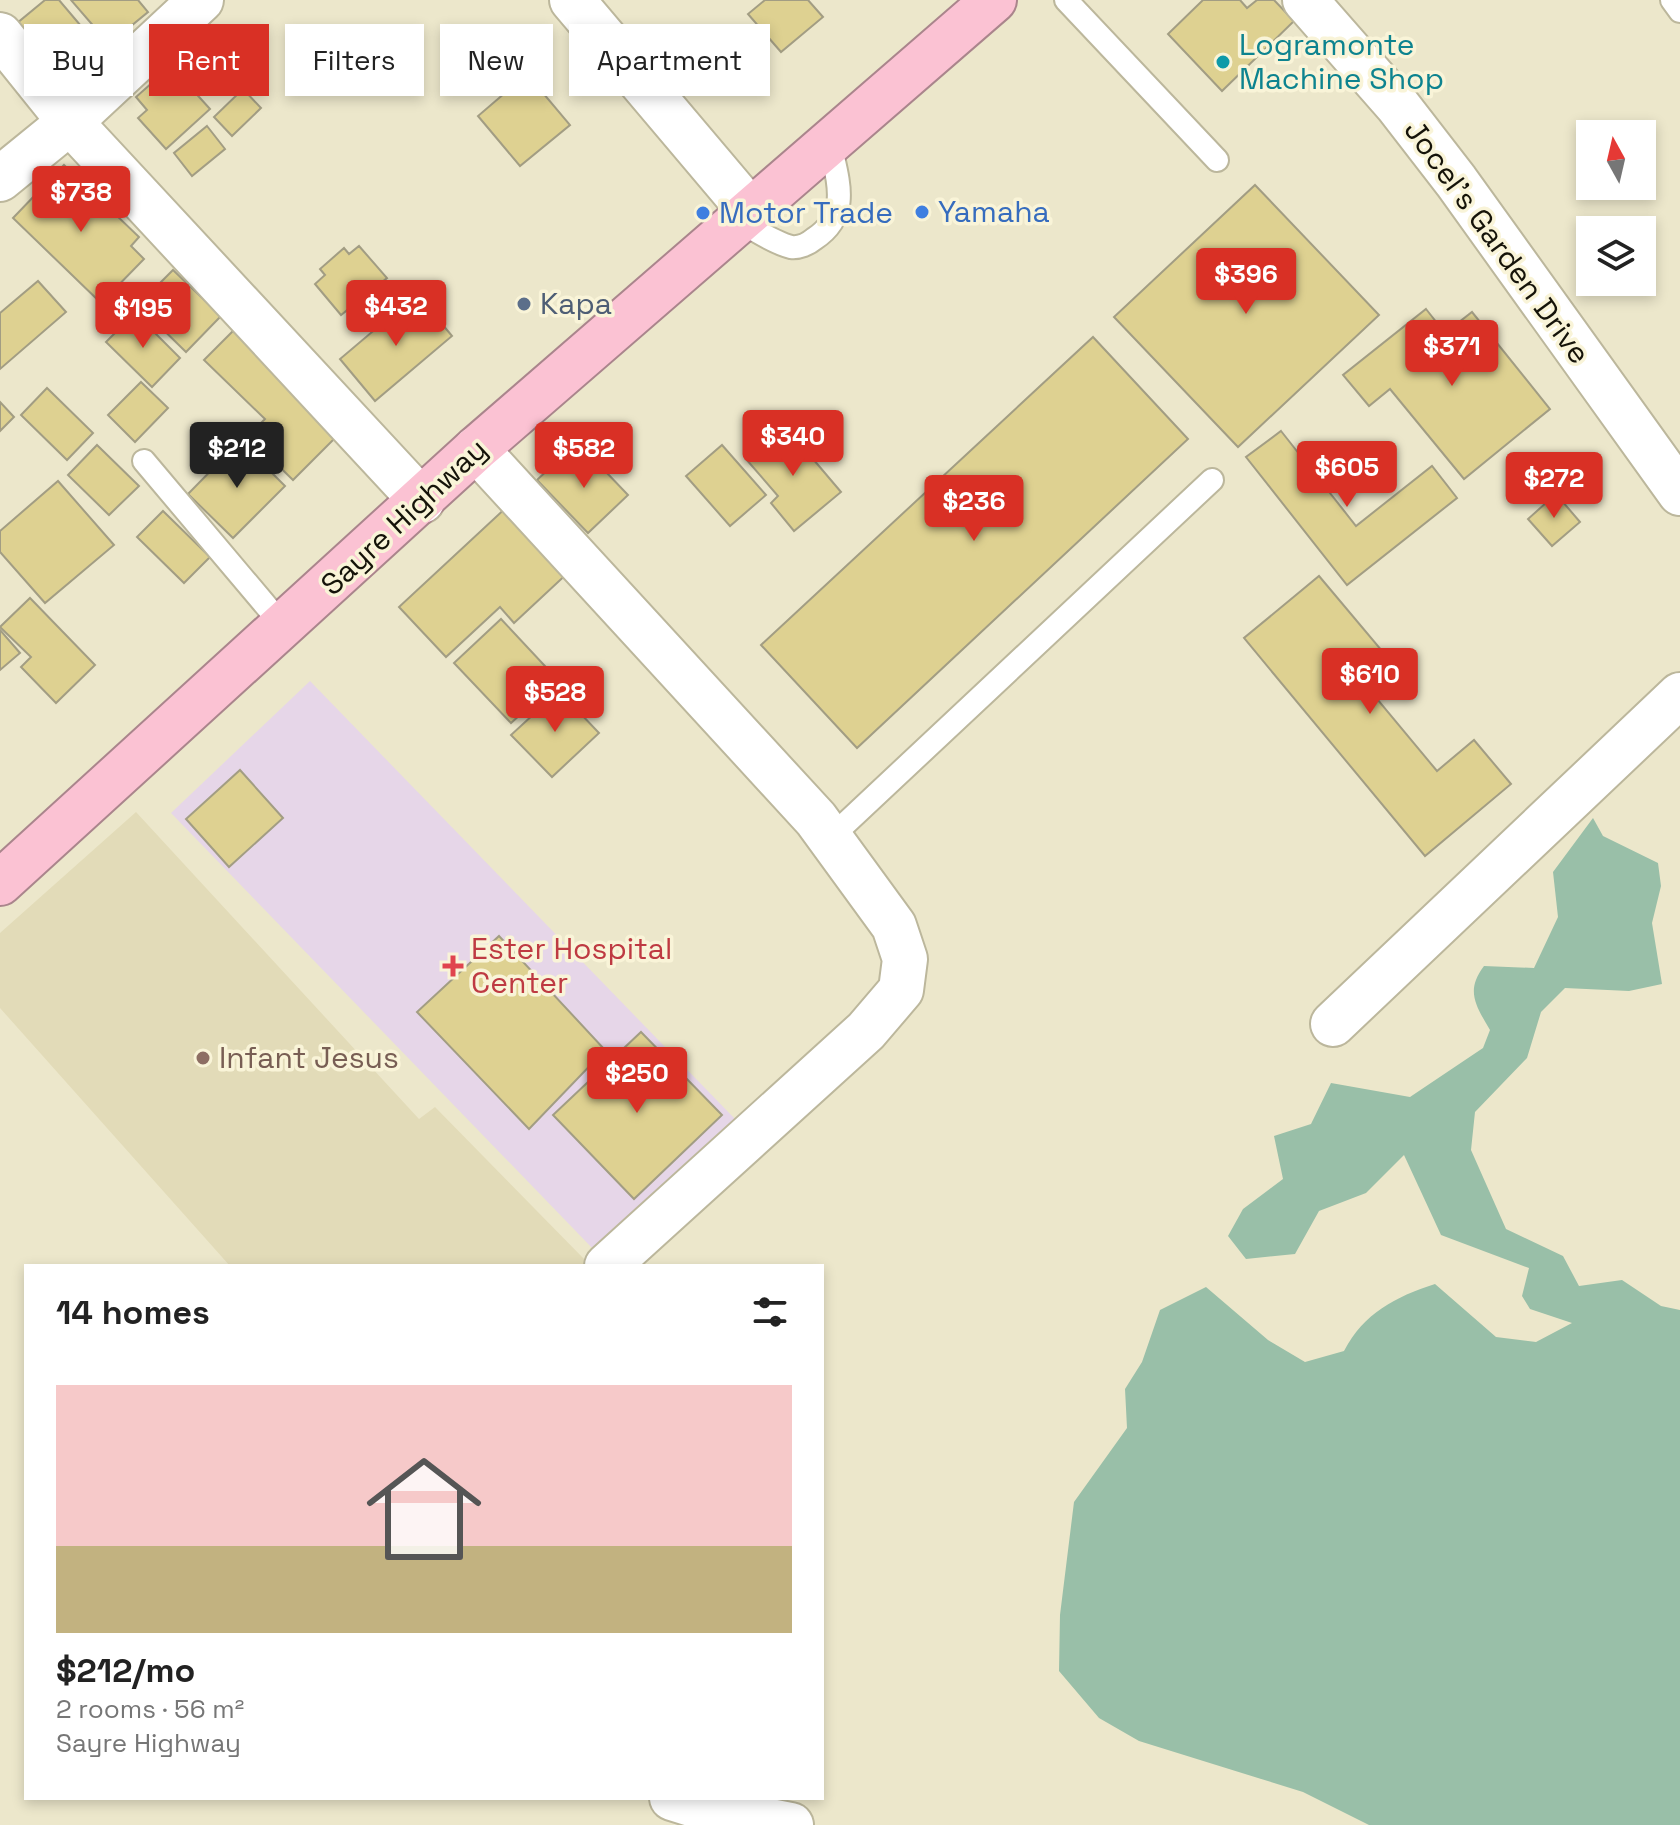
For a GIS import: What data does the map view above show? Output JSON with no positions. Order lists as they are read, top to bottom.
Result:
{
  "streets": {
    "highway": ["Sayre Highway"],
    "street": ["Jocel's Garden Drive"]
  },
  "places": {
    "other": [
      "Logramonte Machine Shop",
      "Yamaha",
      "Motor Trade",
      "Kapa",
      "Infant Jesus"
    ],
    "health": ["Ester Hospital Center"]
  },
  "north": "top",
  "page": {
    "chip": [
      "Buy",
      "Rent",
      "Filters",
      "New",
      "Apartment"
    ],
    "price": [
      "$738",
      "$396",
      "$432",
      "$195",
      "$371",
      "$340",
      "$212",
      "$582",
      "$605",
      "$272",
      "$236",
      "$610",
      "$528",
      "$250"
    ],
    "heading": "14 homes",
    "list": [
      {
        "name": "$212/mo",
        "note": "2 rooms · 56 m² · Sayre Highway"
      }
    ]
  }
}
